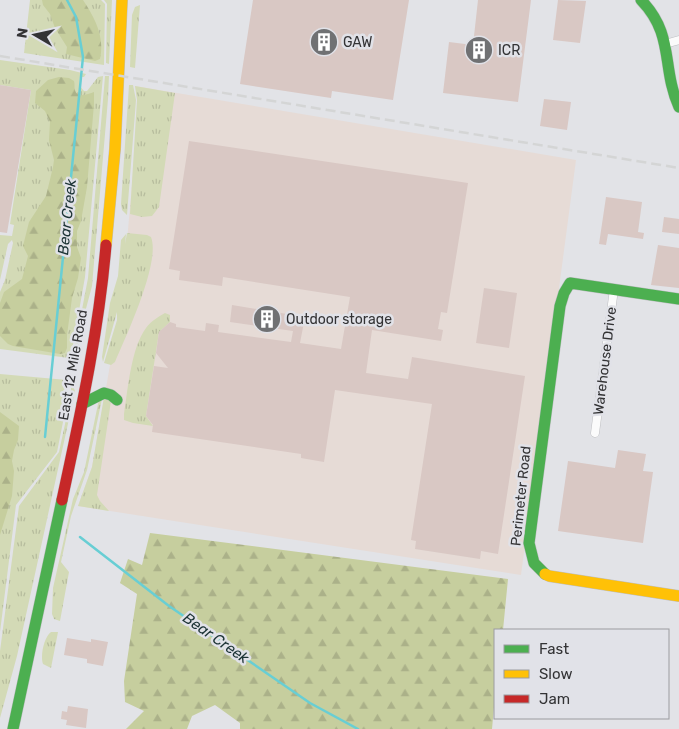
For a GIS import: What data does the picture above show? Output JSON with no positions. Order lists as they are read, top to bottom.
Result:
{
  "streets": {
    "main road": ["East 12 Mile Road", "Perimeter Road"],
    "street": ["Warehouse Drive"]
  },
  "crossings": [
    ["Warehouse Drive", "Perimeter Road"]
  ],
  "water": ["Bear Creek"],
  "places": {
    "building": ["GAW", "ICR", "Outdoor storage"]
  },
  "legend": ["Fast", "Slow", "Jam"],
  "north": "left"
}
